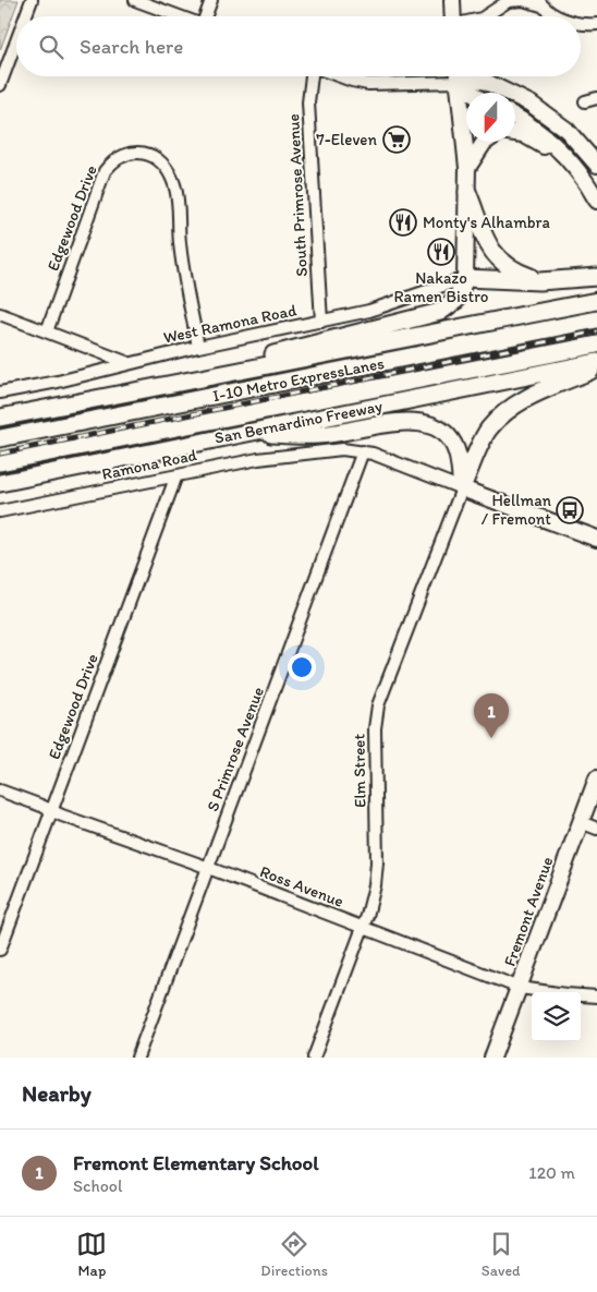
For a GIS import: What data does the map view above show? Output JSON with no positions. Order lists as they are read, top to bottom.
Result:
{
  "streets": {
    "highway": ["I-10 Metro ExpressLanes", "San Bernardino Freeway"],
    "main road": ["Fremont Avenue"],
    "street": [
      "South Primrose Avenue",
      "Edgewood Drive",
      "West Ramona Road",
      "Ramona Road",
      "S Primrose Avenue",
      "Elm Street",
      "Ross Avenue"
    ]
  },
  "crossings": [
    ["South Primrose Avenue", "West Ramona Road"],
    ["Edgewood Drive", "West Ramona Road"],
    ["Edgewood Drive", "Ramona Road"],
    ["Edgewood Drive", "Ross Avenue"],
    ["Ramona Road", "S Primrose Avenue"],
    ["Ramona Road", "Elm Street"],
    ["S Primrose Avenue", "Ross Avenue"],
    ["Elm Street", "Ross Avenue"],
    ["Ross Avenue", "Fremont Avenue"]
  ],
  "places": {
    "supermarket": ["7-Eleven"],
    "restaurant": ["Monty's Alhambra", "Nakazo Ramen Bistro"],
    "bus stop": ["Hellman / Fremont"]
  },
  "north": "bottom",
  "page": {
    "search": "Search here",
    "pins": "1",
    "heading": "Nearby",
    "list": [
      {
        "mark": "1",
        "name": "Fremont Elementary School",
        "note": "School",
        "value": "120 m"
      }
    ],
    "nav": ["Map", "Directions", "Saved"]
  }
}
